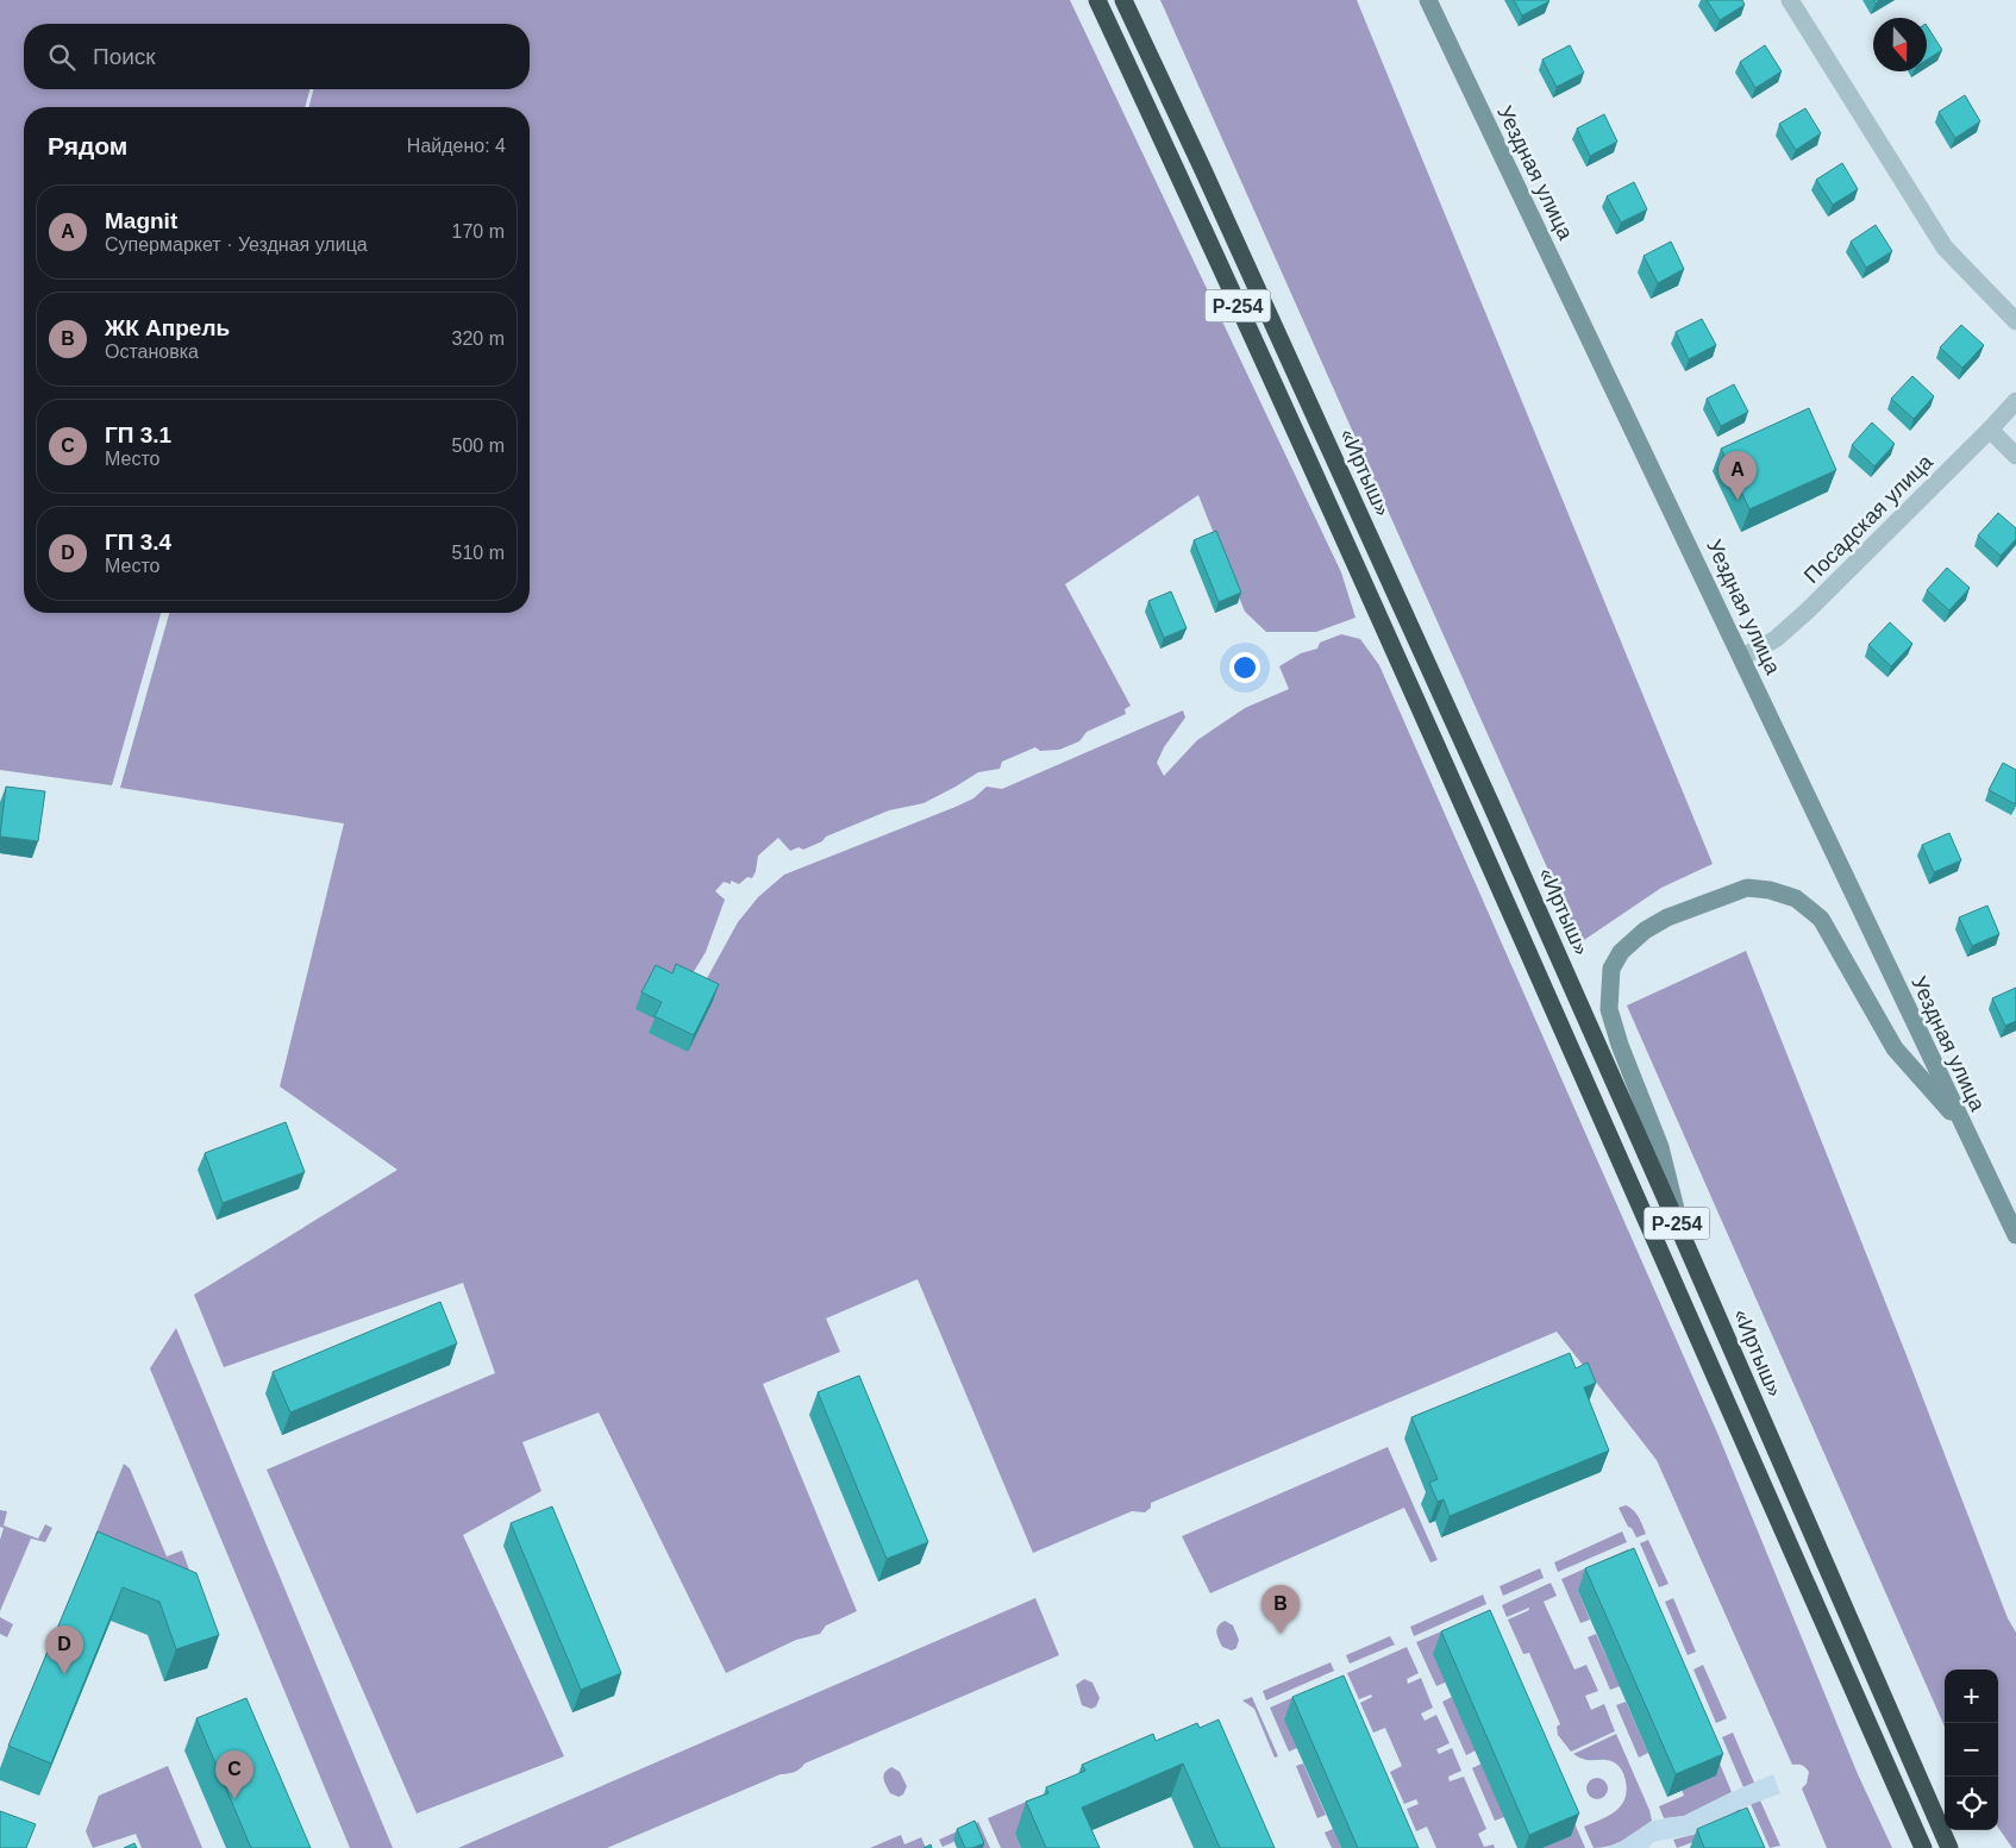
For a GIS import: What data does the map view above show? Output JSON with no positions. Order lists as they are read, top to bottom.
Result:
{
  "streets": {
    "highway": ["Р-254", "«Иртыш»"],
    "street": ["Уездная улица", "Посадская улица"]
  },
  "crossings": [
    ["Уездная улица", "Посадская улица"]
  ],
  "north": "bottom",
  "page": {
    "search": "Поиск",
    "heading": ["Рядом", "Найдено: 4"],
    "list": [
      {
        "mark": "A",
        "name": "Magnit",
        "note": "Супермаркет · Уездная улица",
        "value": "170 m"
      },
      {
        "mark": "B",
        "name": "ЖК Апрель",
        "note": "Остановка",
        "value": "320 m"
      },
      {
        "mark": "C",
        "name": "ГП 3.1",
        "note": "Место",
        "value": "500 m"
      },
      {
        "mark": "D",
        "name": "ГП 3.4",
        "note": "Место",
        "value": "510 m"
      }
    ],
    "pins": [
      "A",
      "B",
      "D",
      "C"
    ],
    "map_buttons": ["+", "−"]
  }
}
